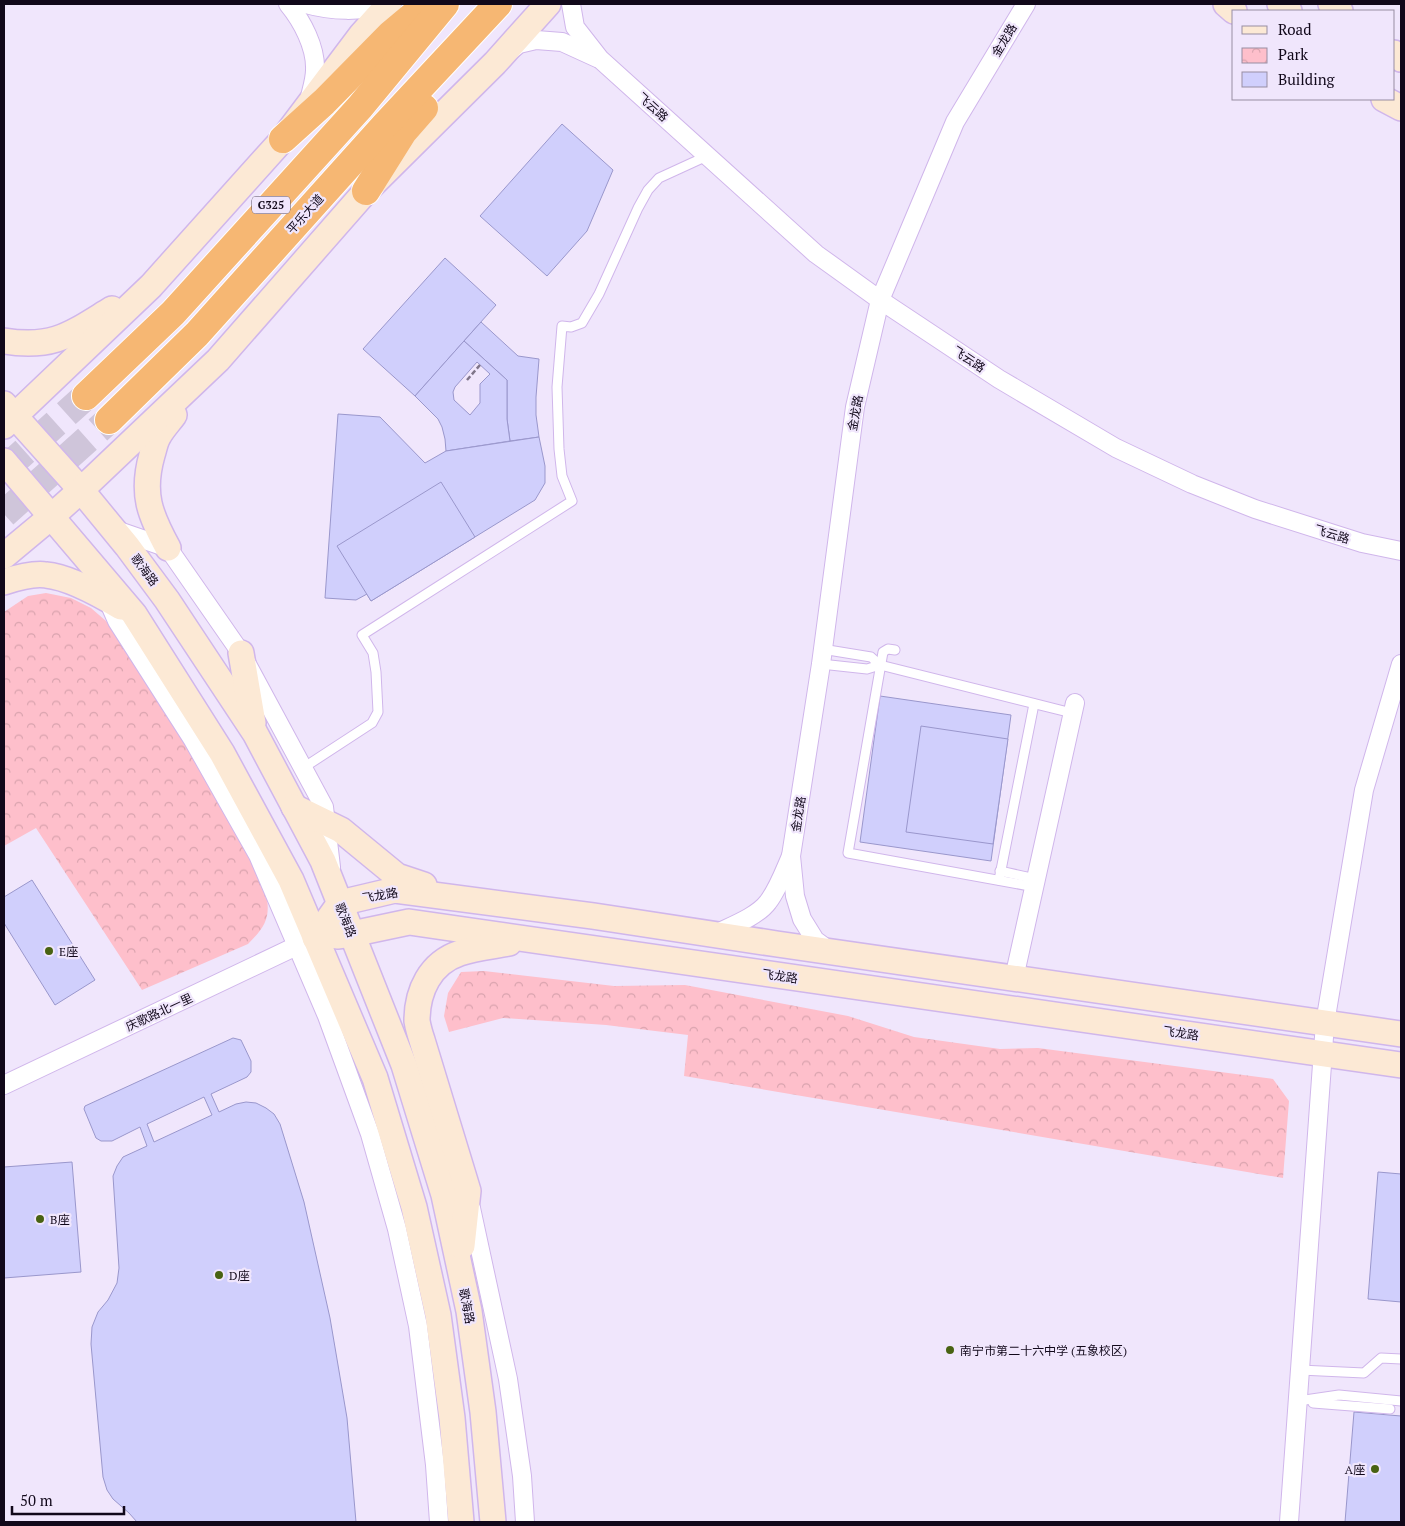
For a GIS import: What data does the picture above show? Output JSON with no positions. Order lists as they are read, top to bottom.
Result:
{
  "streets": {
    "highway": ["G325", "平乐大道"],
    "main road": ["歌海路", "飞龙路"],
    "street": ["金龙路", "飞云路", "庆歌路北一里"]
  },
  "crossings": [
    ["金龙路", "飞云路"],
    ["金龙路", "飞龙路"],
    ["歌海路", "飞龙路"],
    ["飞龙路", "庆歌路北一里"]
  ],
  "places": [
    "E座",
    "B座",
    "D座",
    "南宁市第二十六中学 (五象校区)",
    "A座"
  ],
  "legend": ["Road", "Park", "Building"],
  "scale_bar": "50 m"
}
